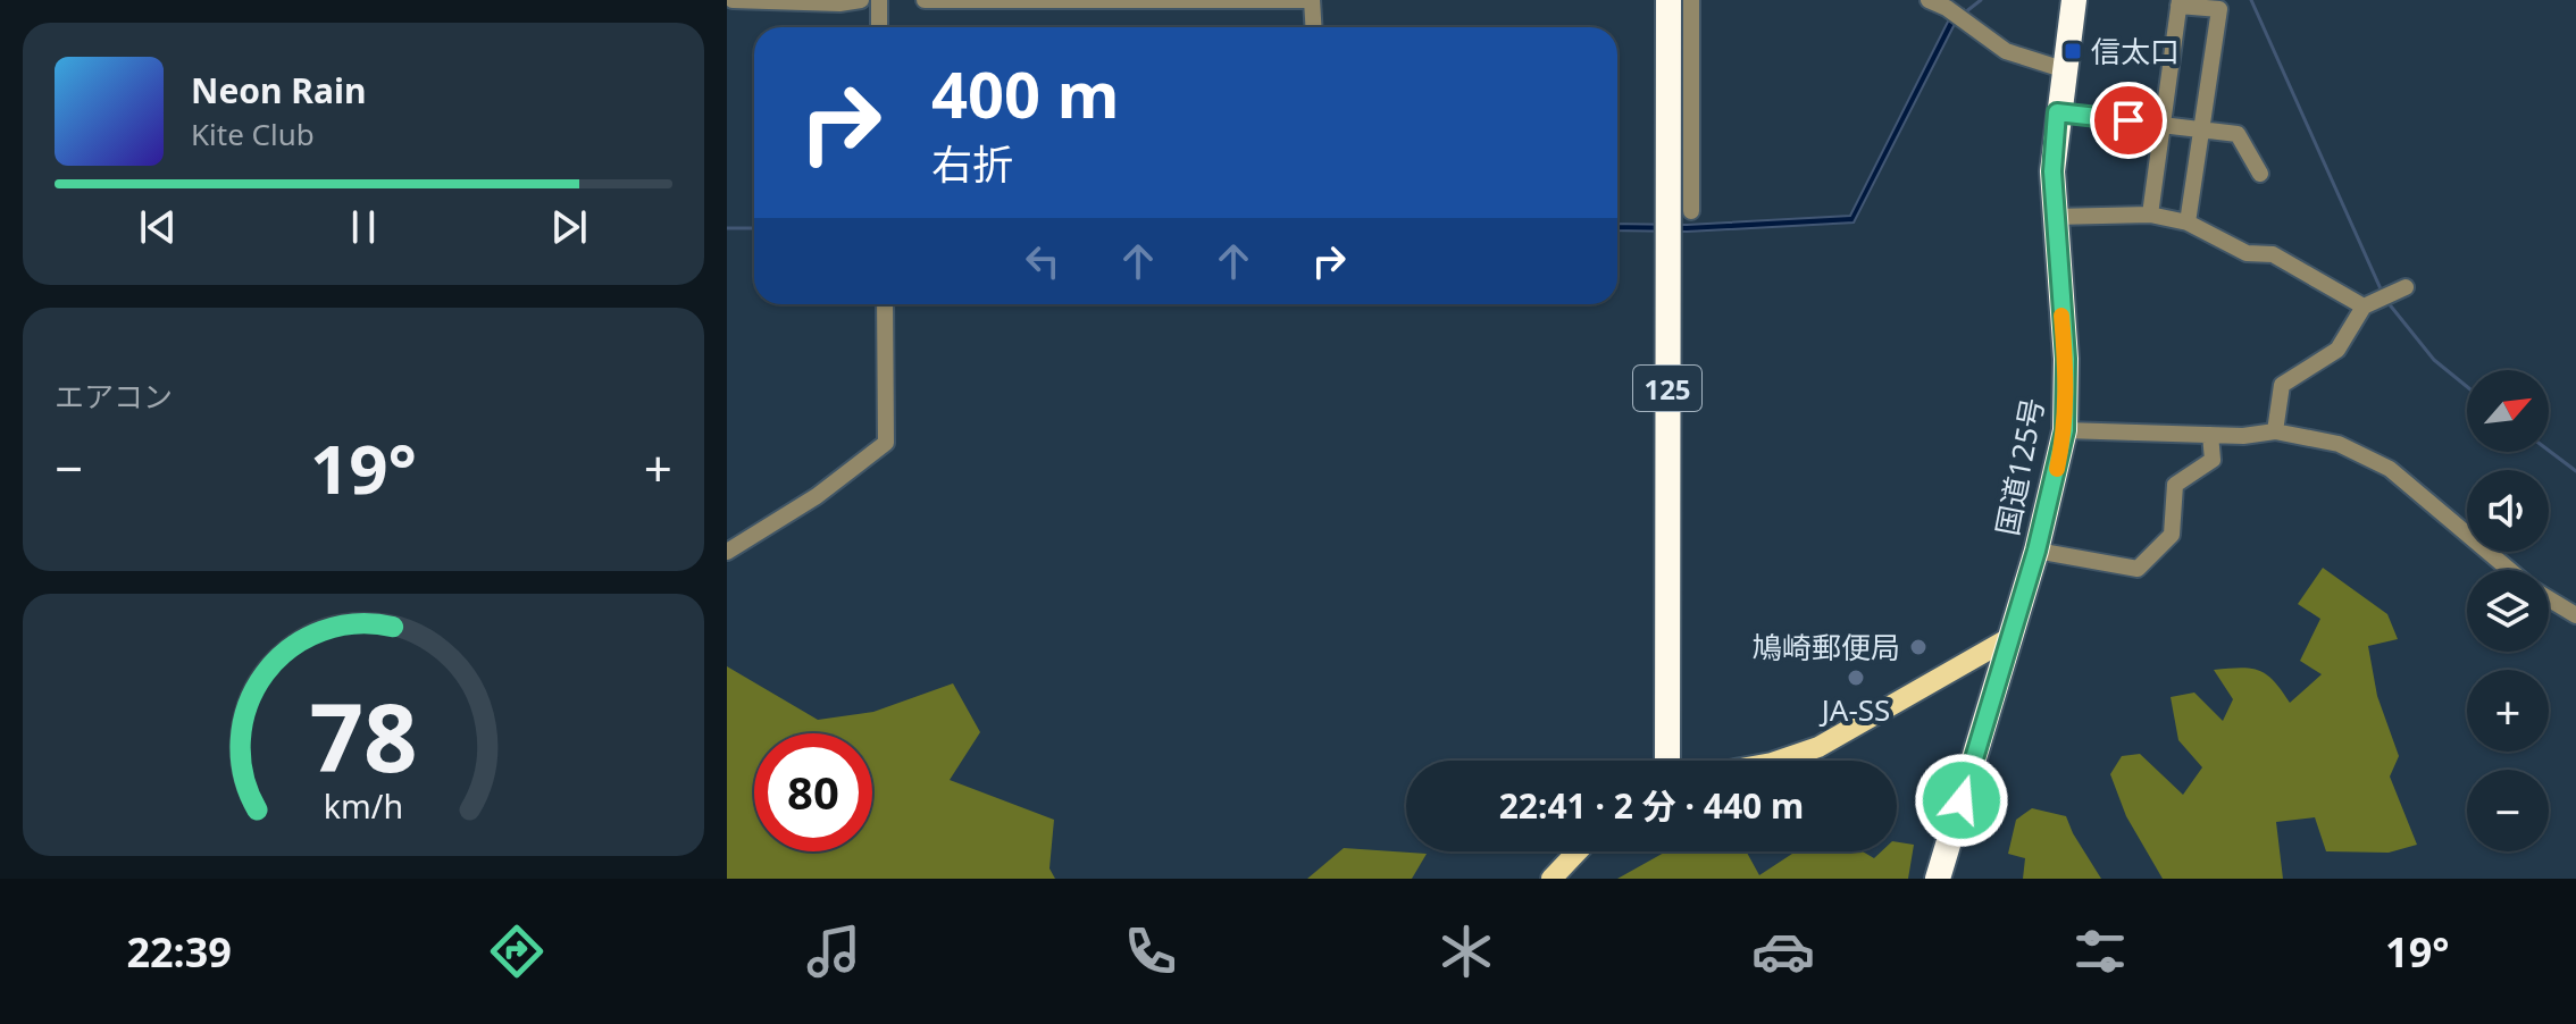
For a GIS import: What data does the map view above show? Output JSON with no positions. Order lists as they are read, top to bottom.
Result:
{
  "streets": {
    "highway": ["125", "国道125号"]
  },
  "places": {
    "transit": ["信太口"],
    "other": ["鳩崎郵便局", "JA-SS"]
  },
  "north": "top right",
  "page": {
    "turn": ["400 m", "右折"],
    "song": ["Neon Rain", "Kite Club"],
    "tile": "エアコン",
    "map_buttons": ["+", "−"],
    "heat": ["−", "19°", "+"],
    "limit": "80",
    "trip": "22:41 · 2 分 · 440 m",
    "tabs": ["22:39", "19°"],
    "gauge": ["78", "km/h"]
  }
}
